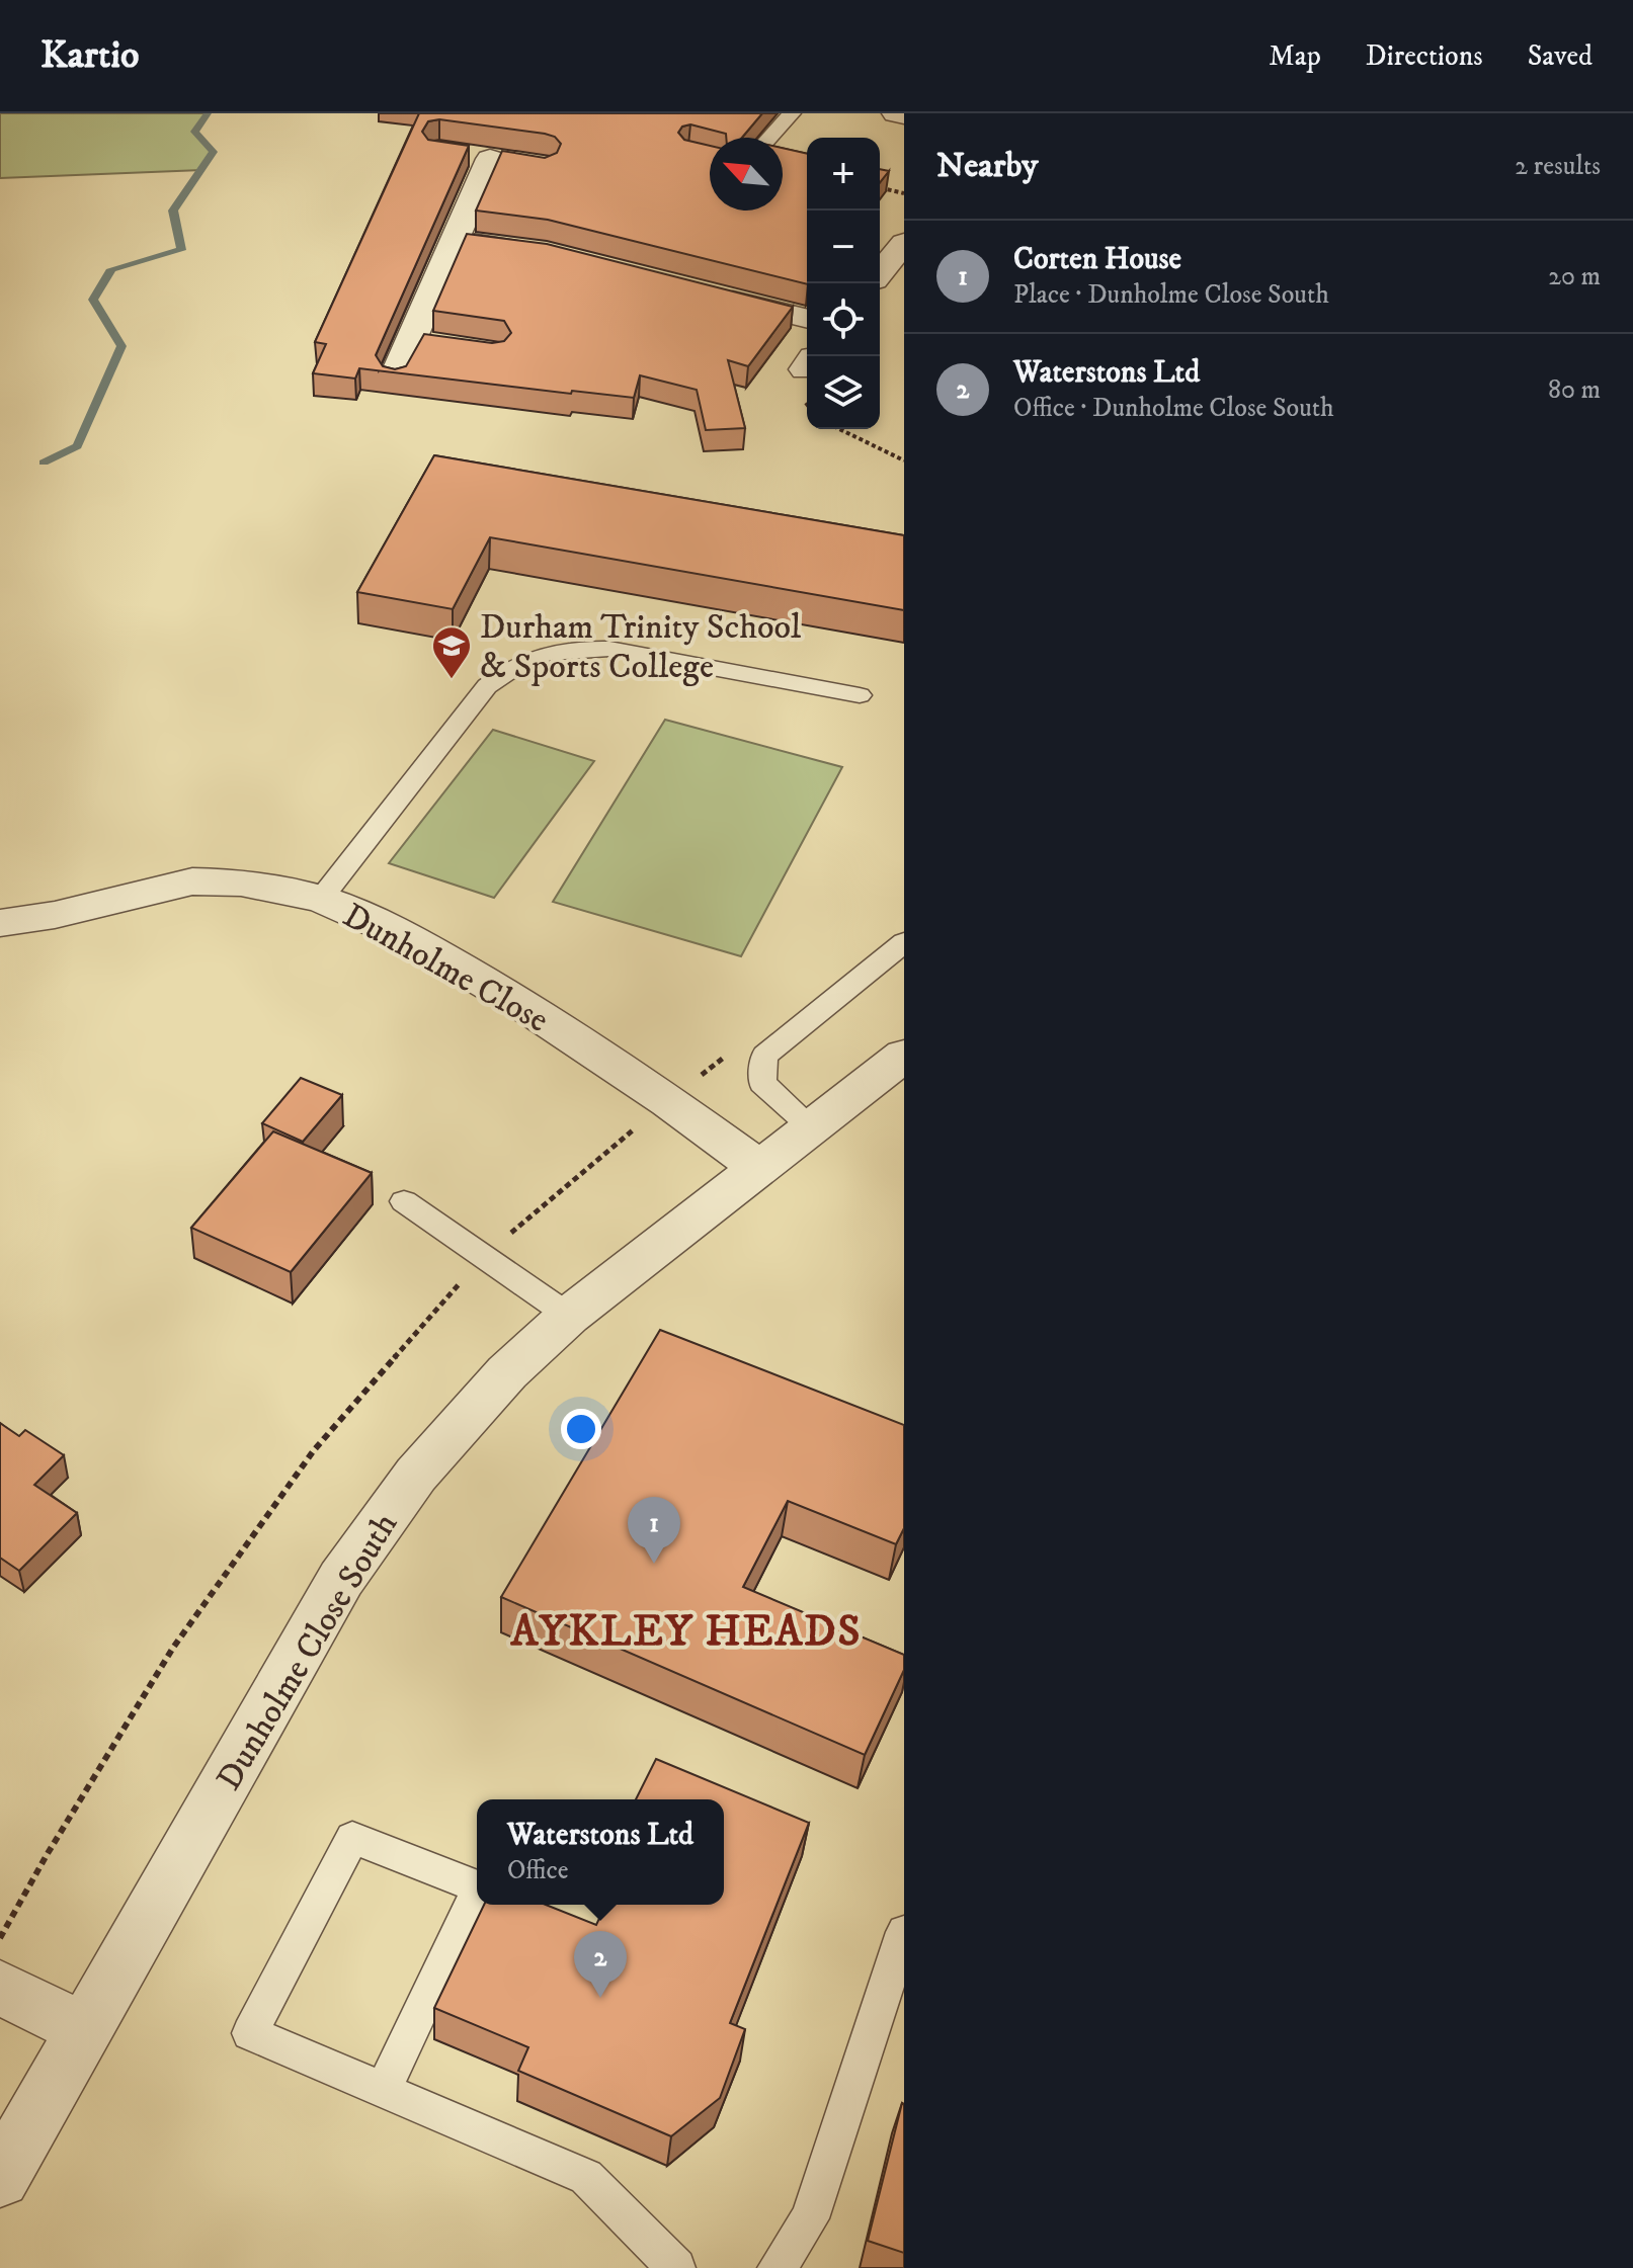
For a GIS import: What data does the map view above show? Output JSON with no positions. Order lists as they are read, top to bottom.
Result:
{
  "streets": {
    "street": ["Dunholme Close", "Dunholme Close South"]
  },
  "crossings": [
    ["Dunholme Close", "Dunholme Close South"]
  ],
  "districts": ["AYKLEY HEADS"],
  "places": {
    "school or university": ["Durham Trinity School & Sports College"]
  },
  "north": "top left",
  "page": {
    "header": "Kartio",
    "nav": ["Map", "Directions", "Saved"],
    "heading": ["Nearby", "2 results"],
    "map_buttons": ["+", "−"],
    "list": [
      {
        "mark": "1",
        "name": "Corten House",
        "note": "Place · Dunholme Close South",
        "value": "20 m"
      },
      {
        "mark": "2",
        "name": "Waterstons Ltd",
        "note": "Office · Dunholme Close South",
        "value": "80 m"
      }
    ],
    "pins": ["1", "2"],
    "popup": ["Waterstons Ltd", "Office"]
  }
}
